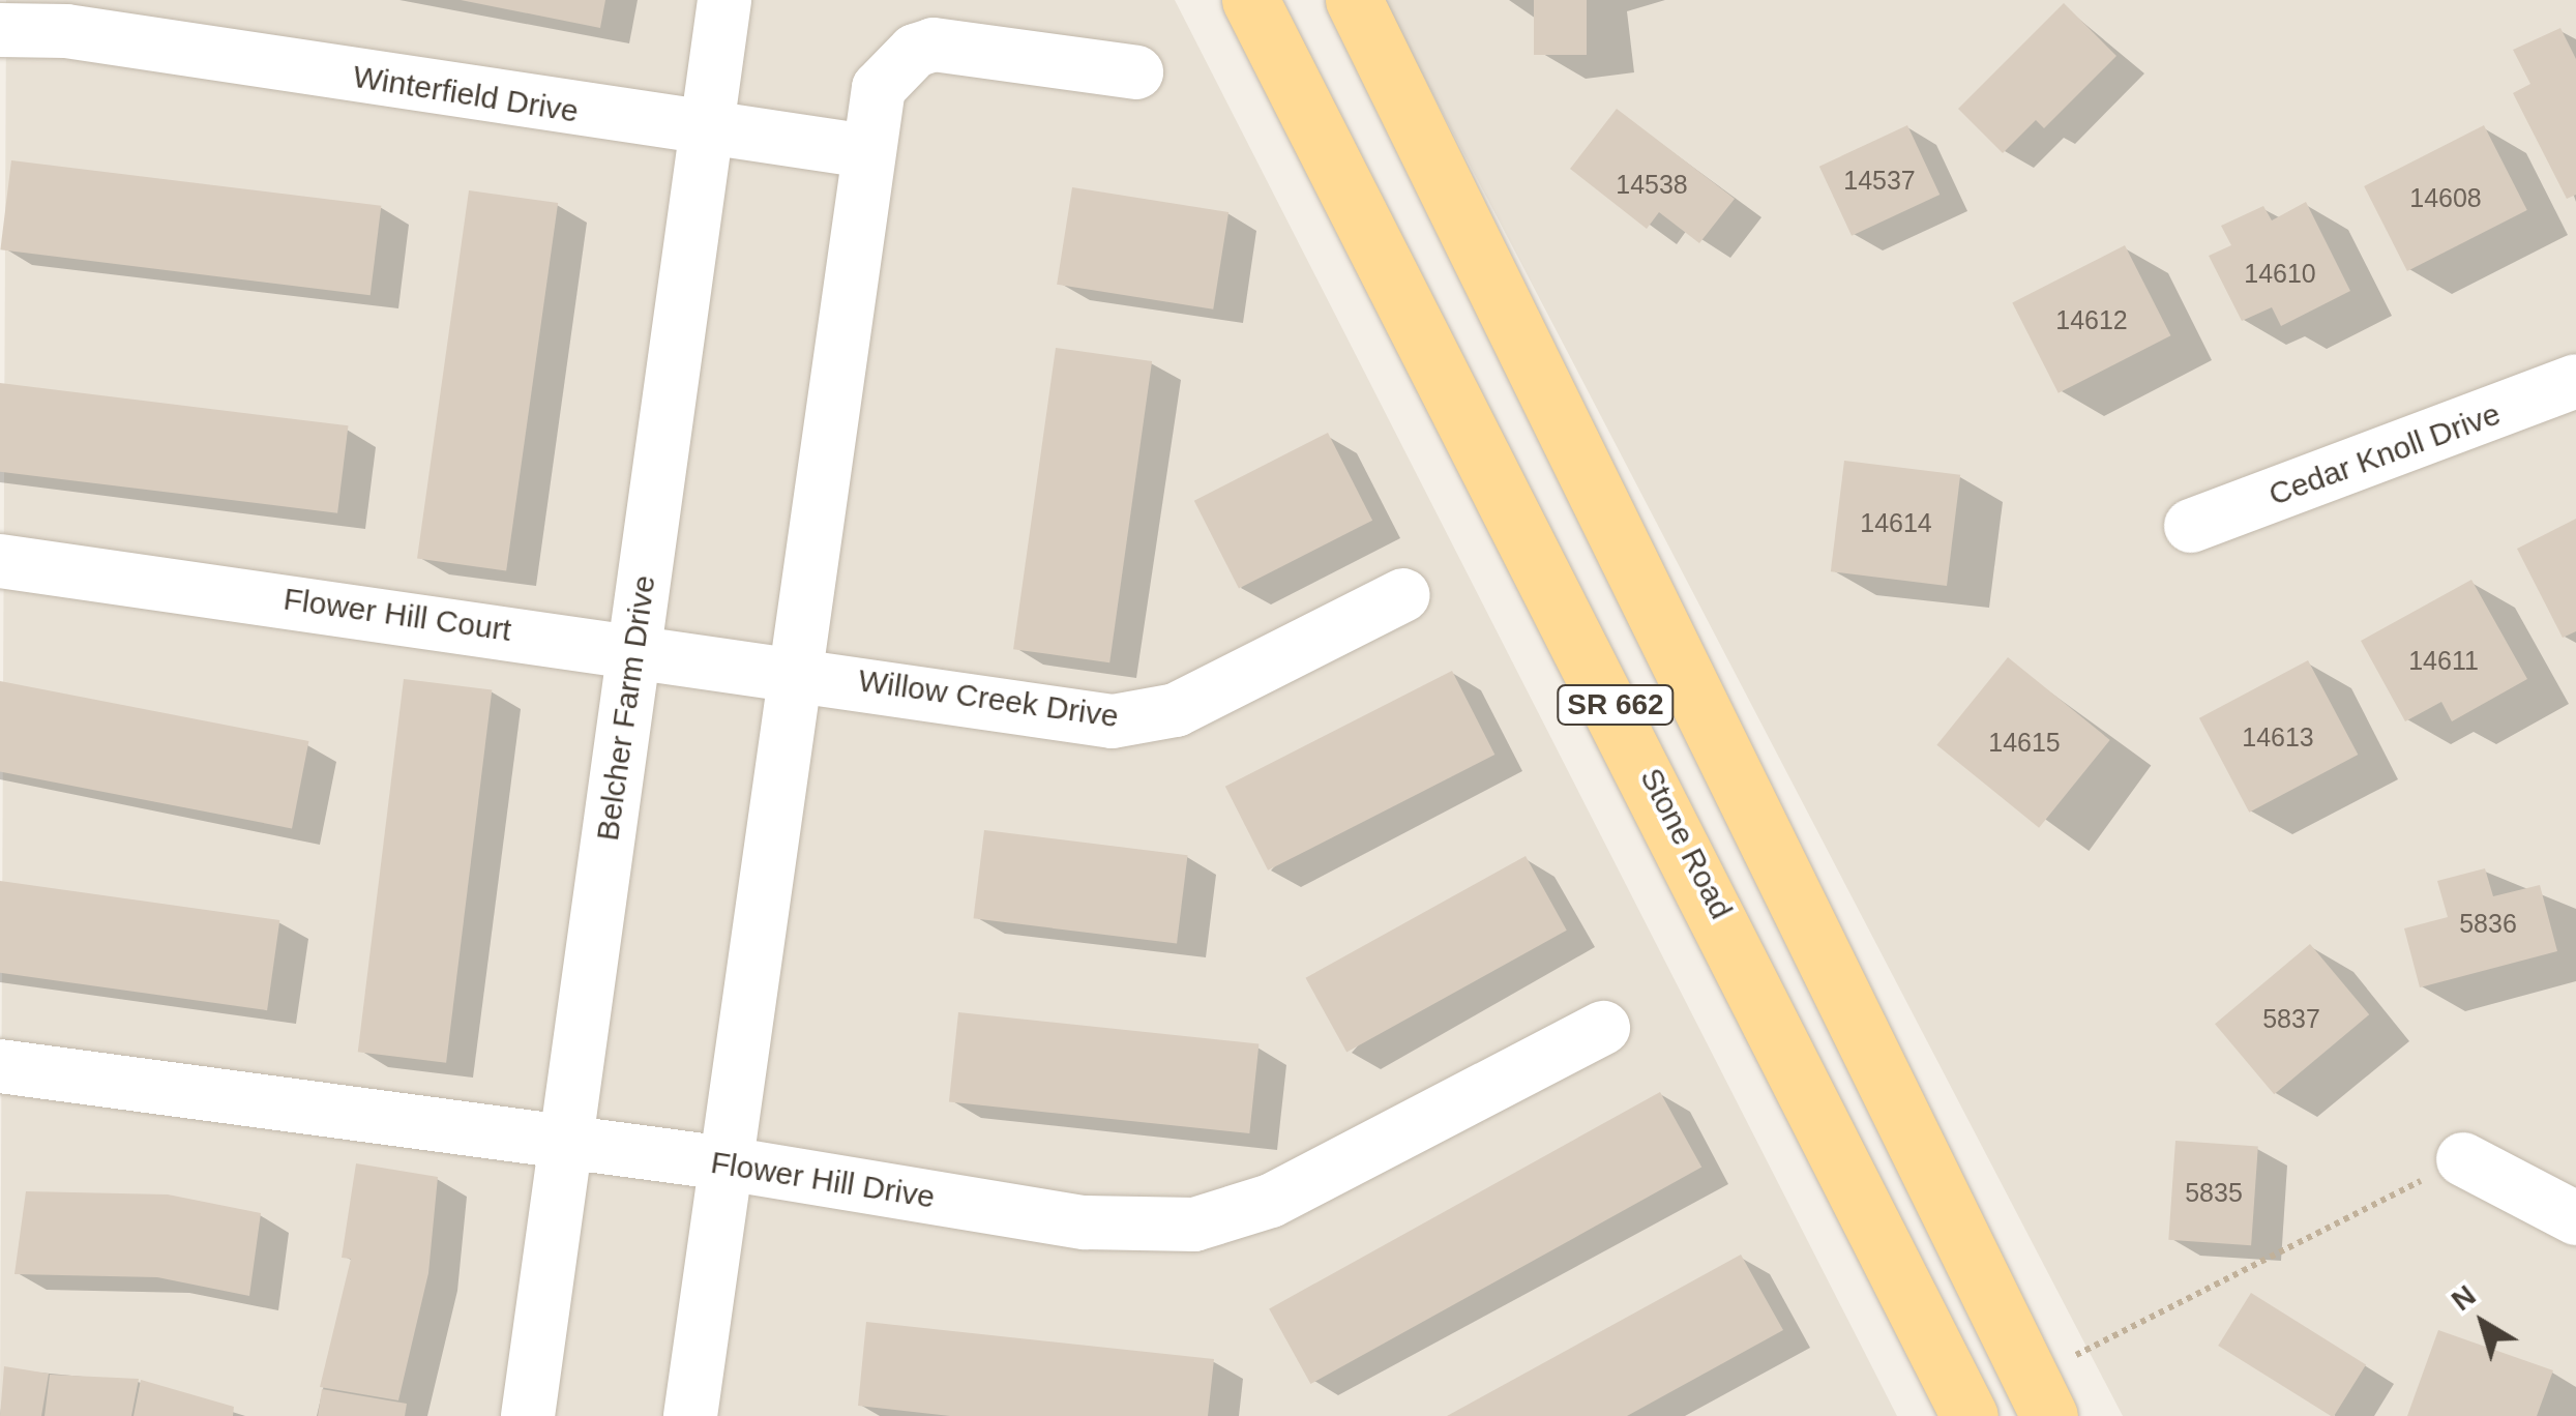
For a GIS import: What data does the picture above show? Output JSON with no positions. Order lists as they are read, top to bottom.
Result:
{
  "streets": {
    "main road": ["SR 662", "Stone Road"],
    "street": [
      "Winterfield Drive",
      "Cedar Knoll Drive",
      "Flower Hill Court",
      "Willow Creek Drive",
      "Belcher Farm Drive",
      "Flower Hill Drive"
    ]
  },
  "crossings": [
    ["Winterfield Drive", "Belcher Farm Drive"],
    ["Flower Hill Court", "Willow Creek Drive"],
    ["Flower Hill Court", "Belcher Farm Drive"],
    ["Belcher Farm Drive", "Flower Hill Drive"]
  ],
  "house_numbers": [
    "14537",
    "14538",
    "14608",
    "14610",
    "14612",
    "14614",
    "14611",
    "14613",
    "14615",
    "5836",
    "5837",
    "5835"
  ],
  "north": "top left"
}
